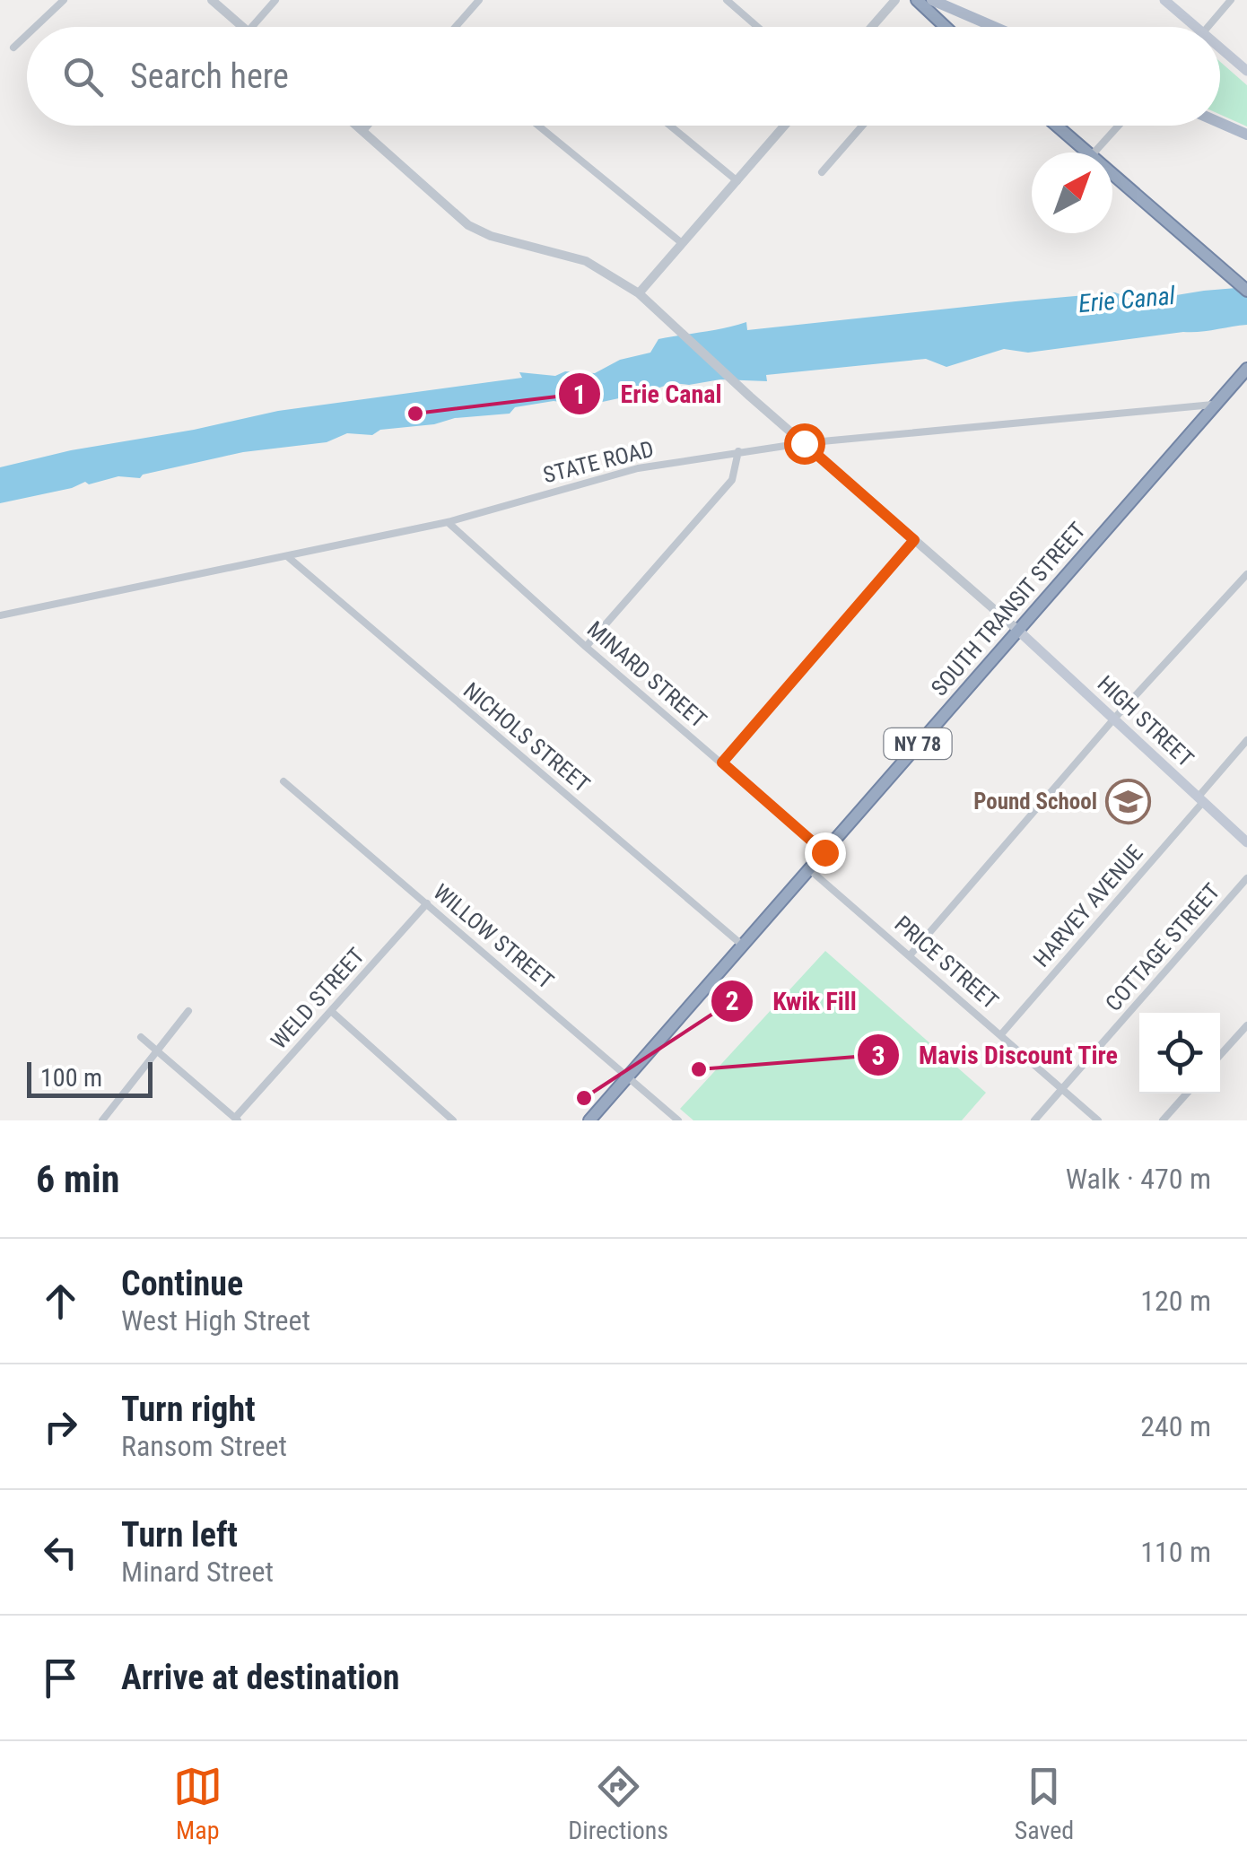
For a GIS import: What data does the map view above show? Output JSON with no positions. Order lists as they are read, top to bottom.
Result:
{
  "streets": {
    "highway": ["SOUTH TRANSIT STREET", "NY 78"],
    "main road": ["HIGH STREET"],
    "street": [
      "STATE ROAD",
      "MINARD STREET",
      "NICHOLS STREET",
      "HARVEY AVENUE",
      "WILLOW STREET",
      "COTTAGE STREET",
      "PRICE STREET",
      "WELD STREET"
    ]
  },
  "crossings": [
    ["STATE ROAD", "SOUTH TRANSIT STREET"],
    ["STATE ROAD", "MINARD STREET"],
    ["STATE ROAD", "NICHOLS STREET"],
    ["SOUTH TRANSIT STREET", "MINARD STREET"],
    ["SOUTH TRANSIT STREET", "HIGH STREET"],
    ["SOUTH TRANSIT STREET", "NICHOLS STREET"],
    ["SOUTH TRANSIT STREET", "WILLOW STREET"],
    ["SOUTH TRANSIT STREET", "PRICE STREET"],
    ["HIGH STREET", "HARVEY AVENUE"],
    ["HARVEY AVENUE", "PRICE STREET"],
    ["WILLOW STREET", "WELD STREET"],
    ["COTTAGE STREET", "PRICE STREET"]
  ],
  "water": ["Erie Canal"],
  "places": {
    "other": ["Erie Canal", "Mavis Discount Tire", "Kwik Fill"],
    "school or university": ["Pound School"]
  },
  "scale_bar": "100 m",
  "north": "top right",
  "page": {
    "search": "Search here",
    "scale": "100 m",
    "heading": ["6 min", "Walk · 470 m"],
    "list": [
      ["Continue", "West High Street", "120 m"],
      ["Turn right", "Ransom Street", "240 m"],
      ["Turn left", "Minard Street", "110 m"],
      "Arrive at destination"
    ],
    "nav": ["Map", "Directions", "Saved"]
  }
}
